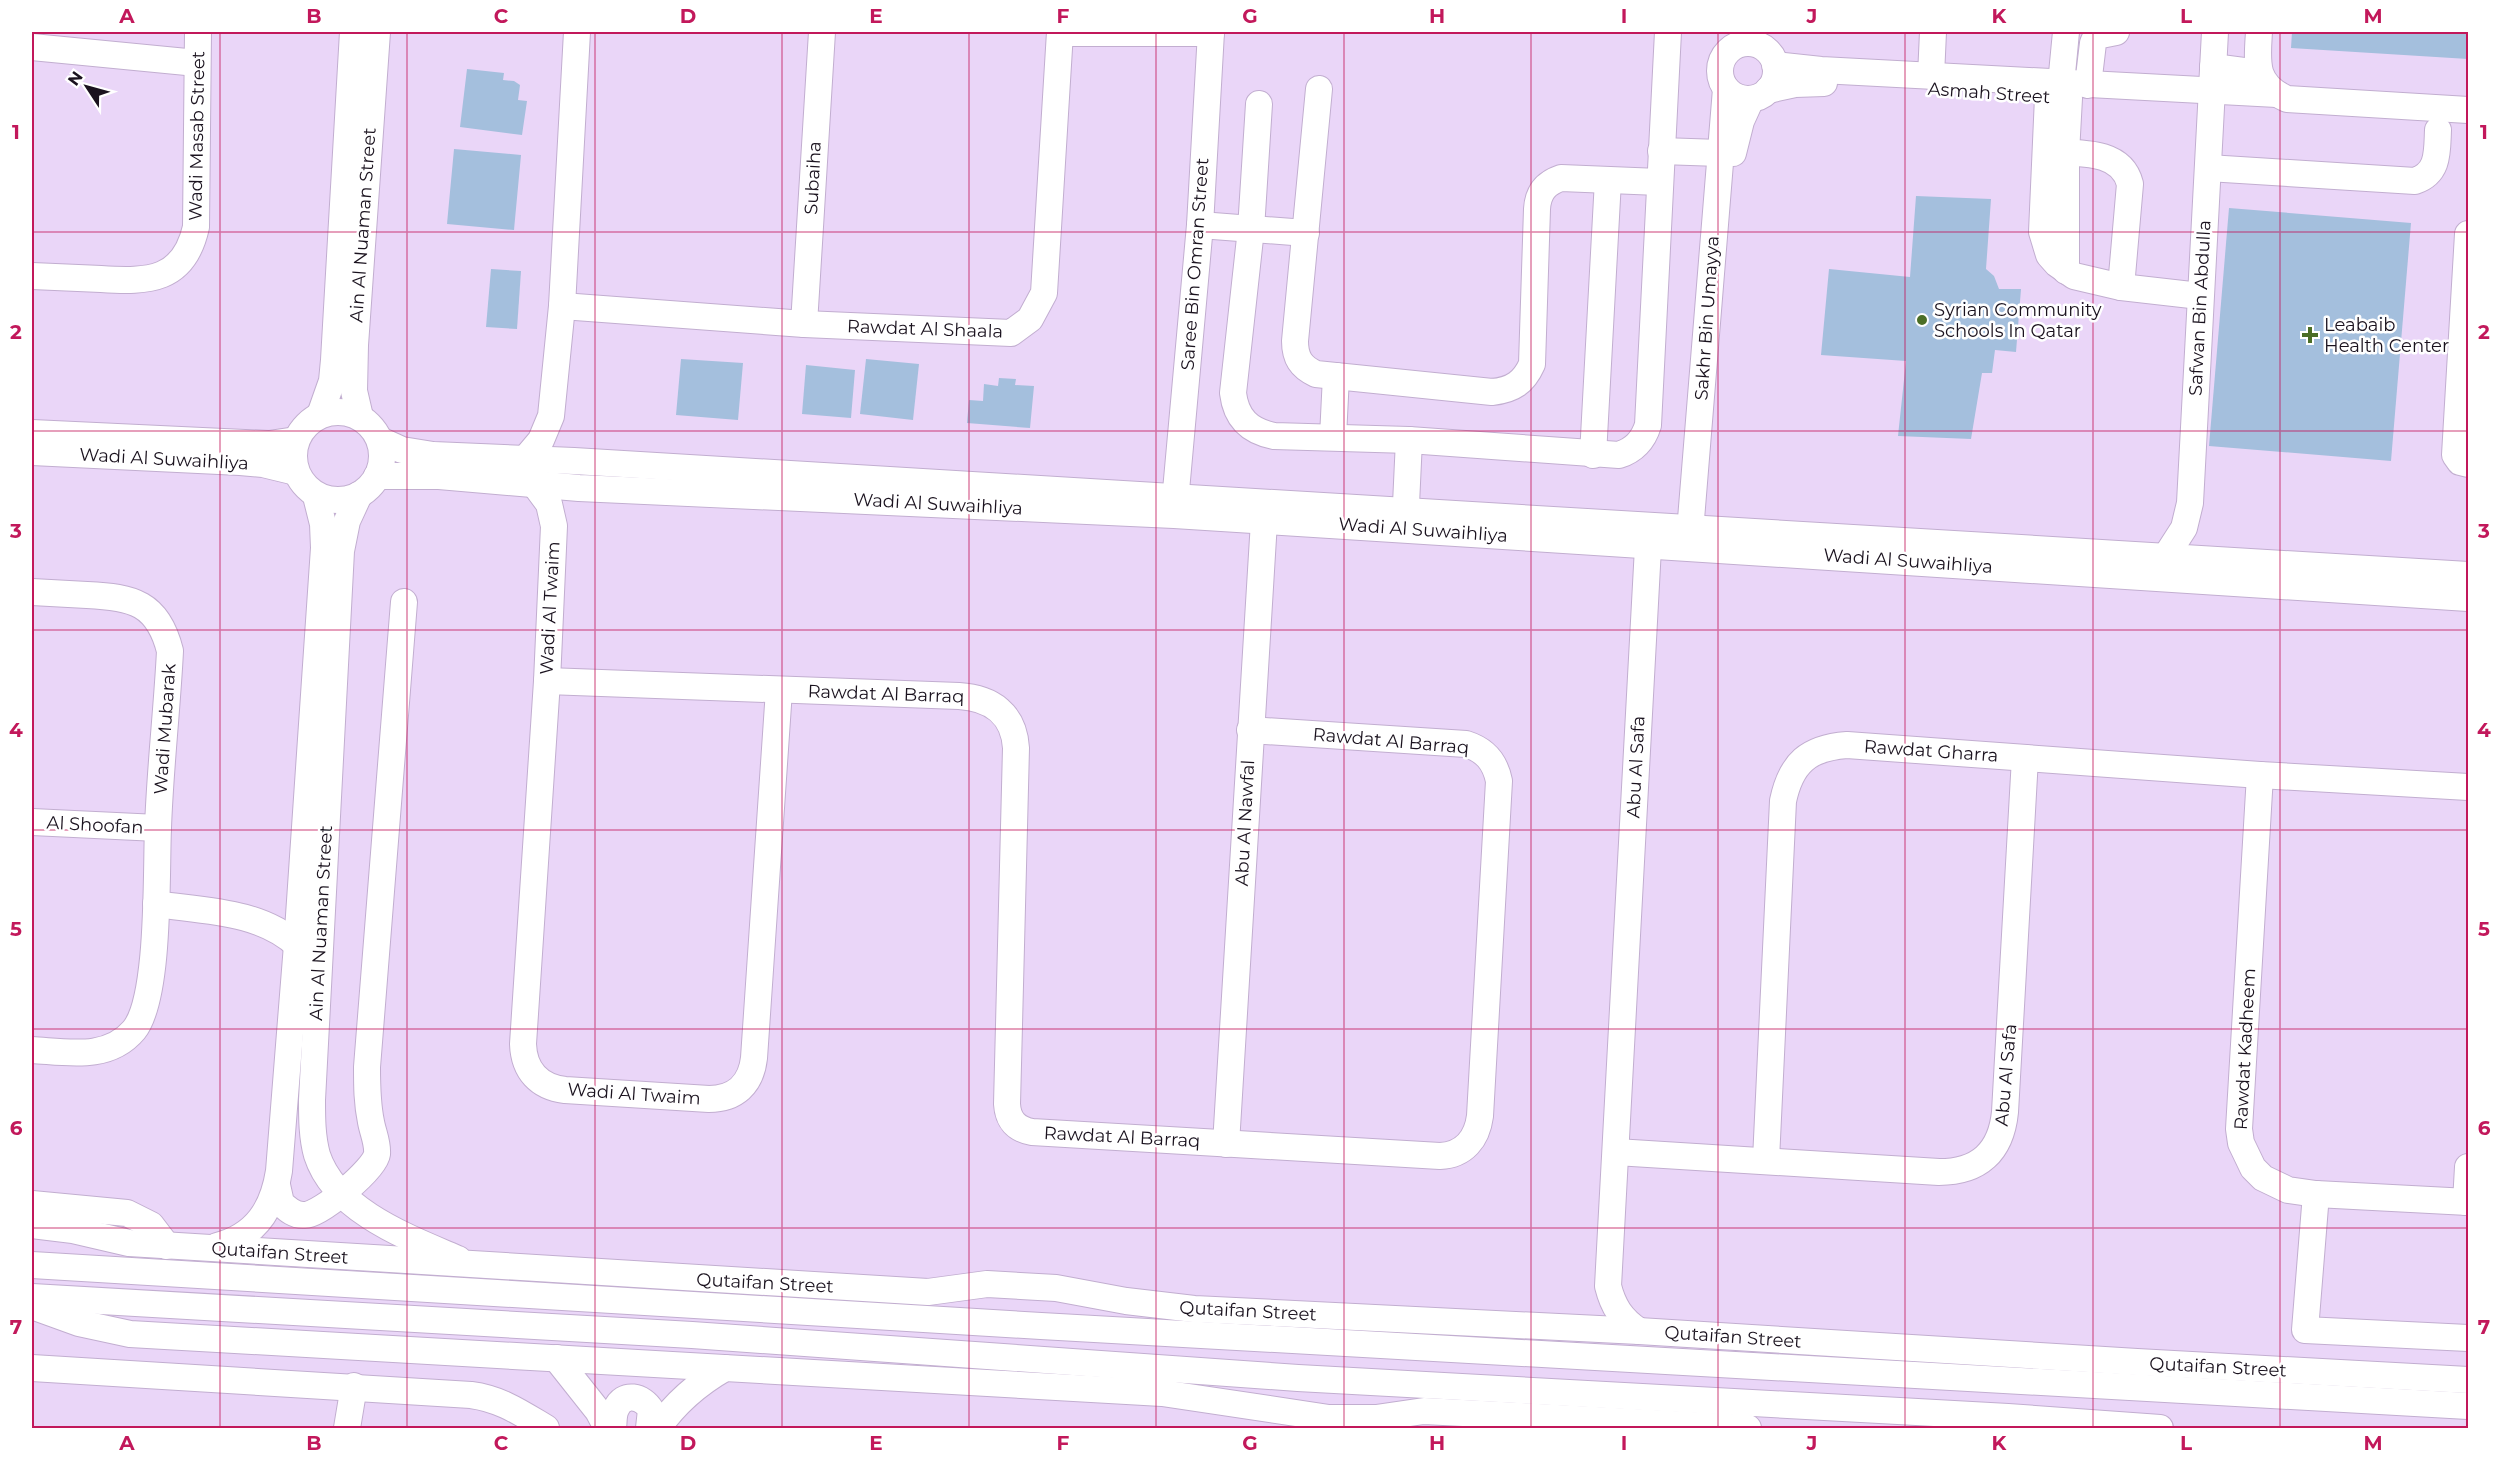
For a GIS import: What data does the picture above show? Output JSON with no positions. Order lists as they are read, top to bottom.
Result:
{
  "streets": {
    "street": [
      "Asmah Street",
      "Wadi Masab Street",
      "Subaiha",
      "Ain Al Nuaman Street",
      "Saree Bin Omran Street",
      "Safwan Bin Abdulla",
      "Sakhr Bin Umayya",
      "Rawdat Al Shaala",
      "Wadi Al Suwaihliya",
      "Wadi Al Twaim",
      "Rawdat Al Barraq",
      "Wadi Mubarak",
      "Rawdat Gharra",
      "Abu Al Safa",
      "Abu Al Nawfal",
      "Al Shoofan",
      "Rawdat Kadheem",
      "Qutaifan Street"
    ]
  },
  "crossings": [
    ["Asmah Street", "Safwan Bin Abdulla"],
    ["Asmah Street", "Sakhr Bin Umayya"],
    ["Subaiha", "Rawdat Al Shaala"],
    ["Ain Al Nuaman Street", "Wadi Al Suwaihliya"],
    ["Ain Al Nuaman Street", "Qutaifan Street"],
    ["Saree Bin Omran Street", "Rawdat Al Shaala"],
    ["Saree Bin Omran Street", "Wadi Al Suwaihliya"],
    ["Safwan Bin Abdulla", "Wadi Al Suwaihliya"],
    ["Sakhr Bin Umayya", "Wadi Al Suwaihliya"],
    ["Wadi Al Suwaihliya", "Wadi Al Twaim"],
    ["Wadi Al Suwaihliya", "Abu Al Safa"],
    ["Wadi Al Suwaihliya", "Abu Al Nawfal"],
    ["Wadi Al Twaim", "Rawdat Al Barraq"],
    ["Rawdat Al Barraq", "Abu Al Nawfal"],
    ["Wadi Mubarak", "Al Shoofan"],
    ["Rawdat Gharra", "Abu Al Safa"],
    ["Rawdat Gharra", "Rawdat Kadheem"],
    ["Abu Al Safa", "Qutaifan Street"]
  ],
  "places": {
    "other": ["Syrian Community Schools In Qatar"],
    "health": ["Leabaib Health Center"]
  },
  "north": "top left",
  "grid": {
    "columns": [
      "A",
      "B",
      "C",
      "D",
      "E",
      "F",
      "G",
      "H",
      "I",
      "J",
      "K",
      "L",
      "M"
    ],
    "rows": [
      "1",
      "2",
      "3",
      "4",
      "5",
      "6",
      "7"
    ]
  }
}
